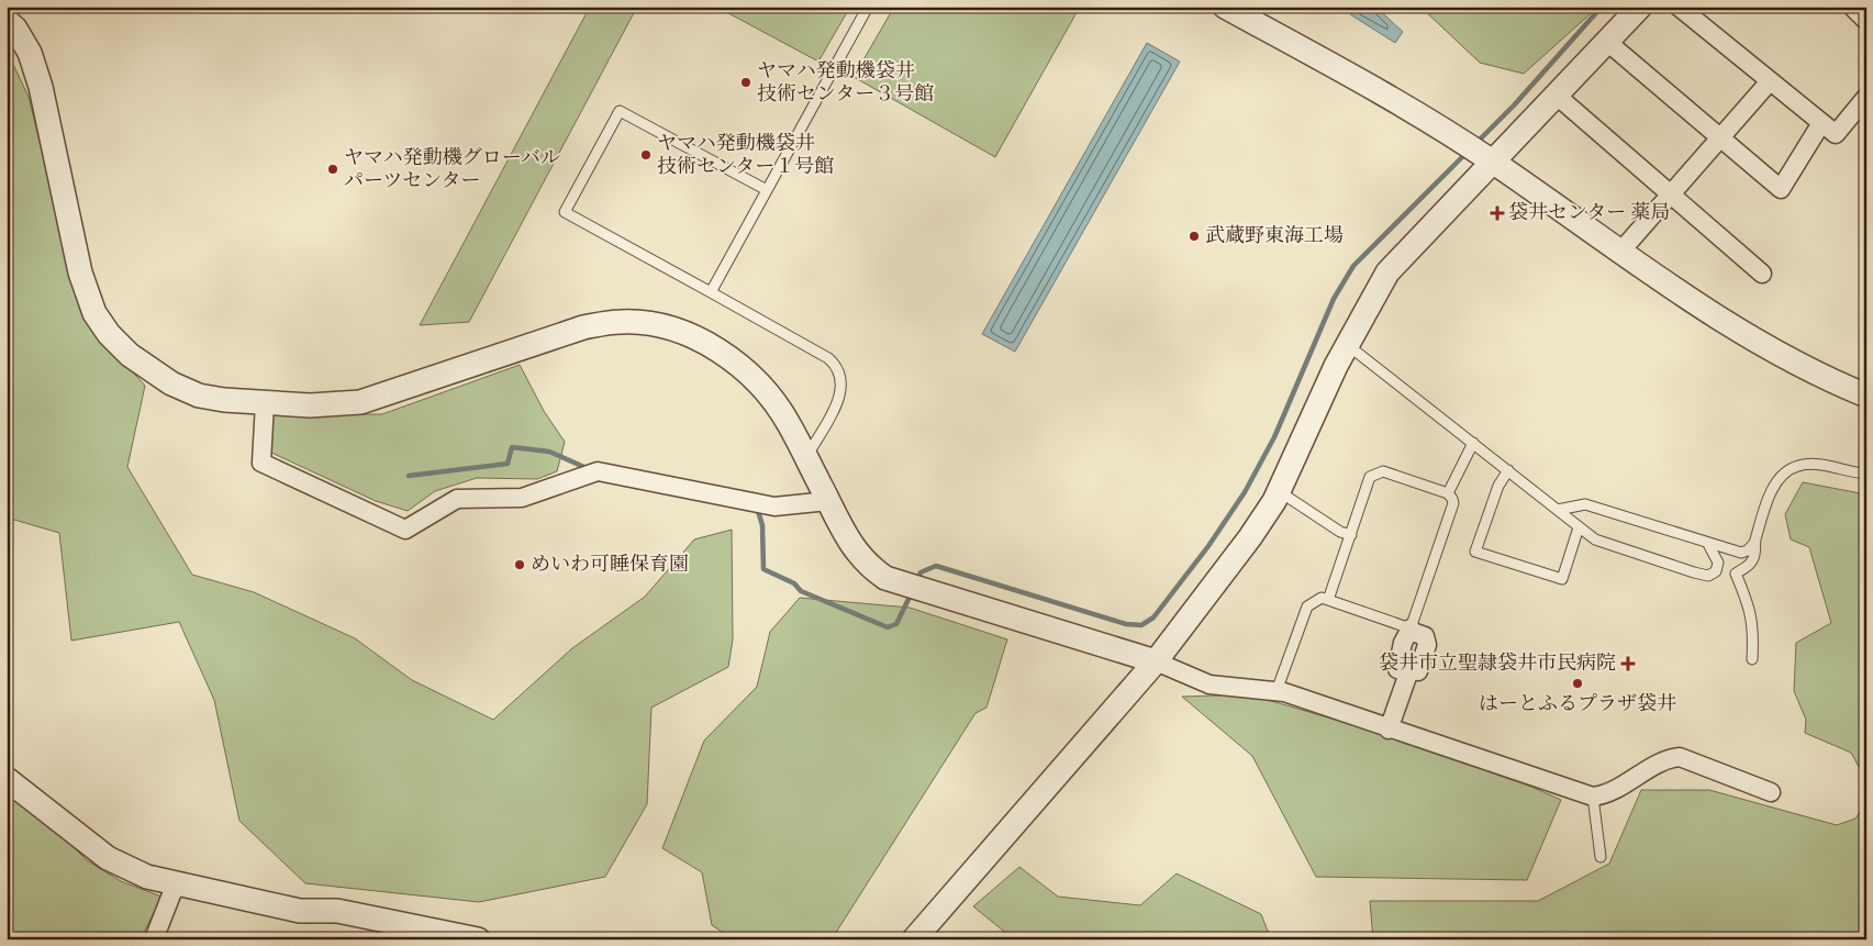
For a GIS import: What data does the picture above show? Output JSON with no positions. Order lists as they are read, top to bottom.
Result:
{
  "places": {
    "other": [
      "ヤマハ発動機袋井 技術センター３号館",
      "ヤマハ発動機袋井 技術センター１号館",
      "ヤマハ発動機グローバル パーツセンター",
      "武蔵野東海工場",
      "めいわ可睡保育園",
      "はーとふるプラザ袋井"
    ],
    "health": ["袋井センター 薬局", "袋井市立聖隷袋井市民病院"]
  }
}
